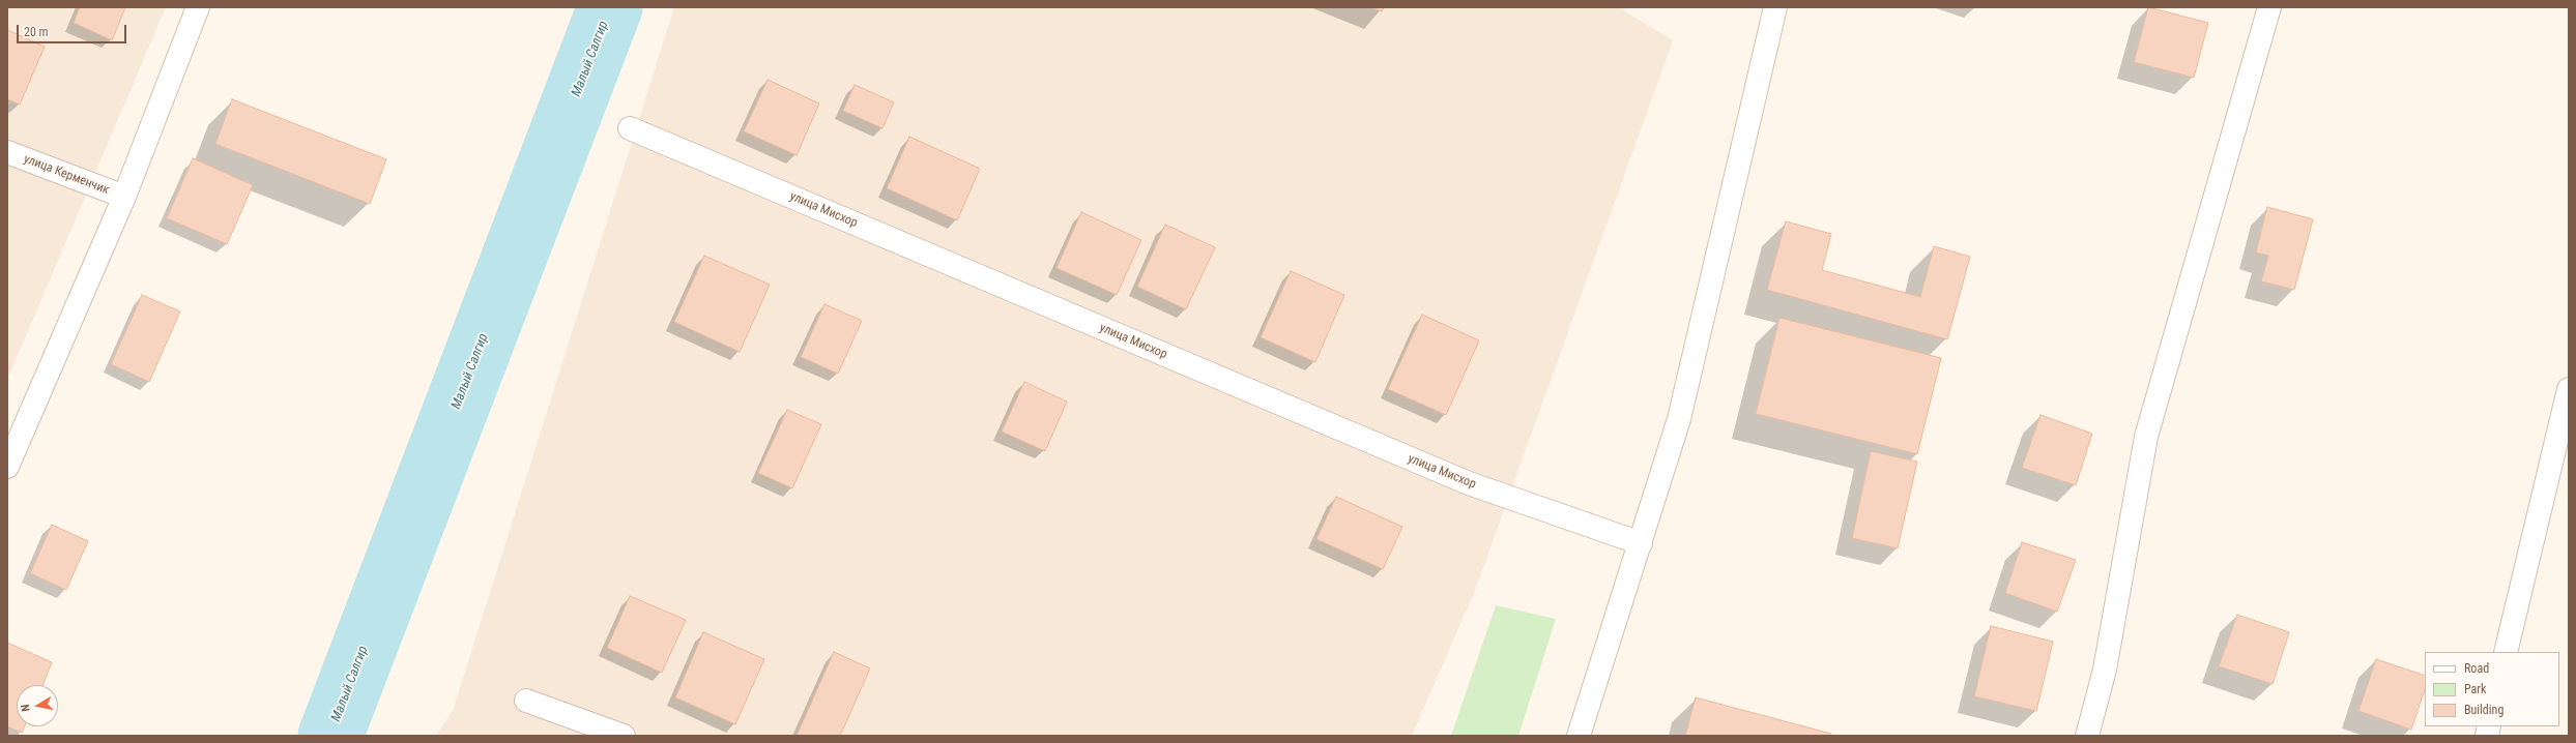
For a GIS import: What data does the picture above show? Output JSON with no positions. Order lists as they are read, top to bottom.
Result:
{
  "streets": {
    "street": ["улица Керменчик", "улица Мисхор"]
  },
  "water": ["Малый Салгир"],
  "legend": ["Road", "Park", "Building"],
  "scale_bar": "20 m",
  "north": "left"
}
